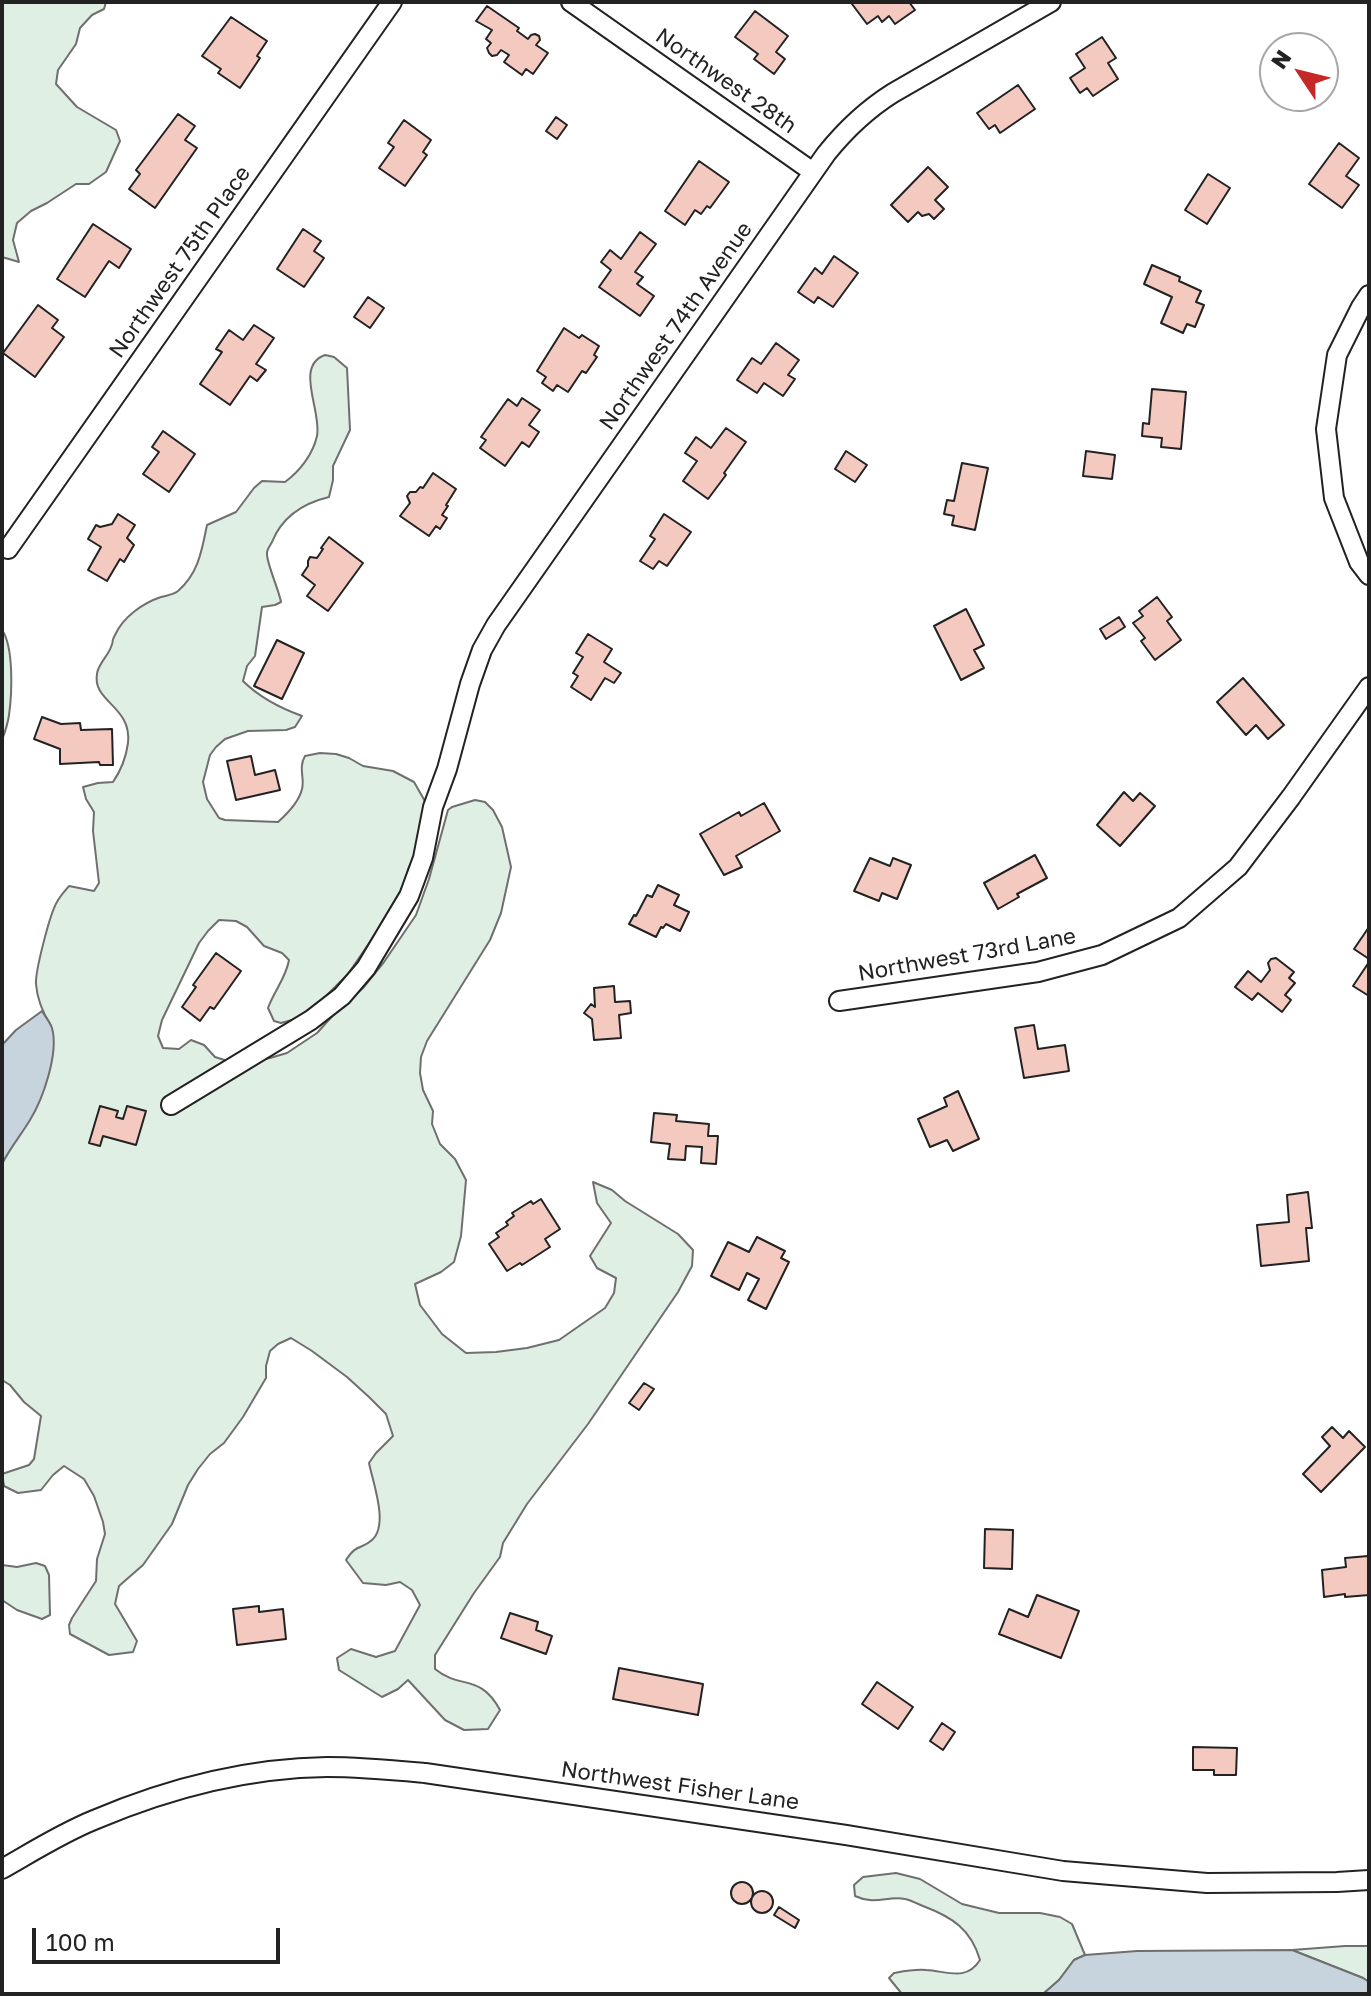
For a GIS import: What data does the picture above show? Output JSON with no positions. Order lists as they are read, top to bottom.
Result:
{
  "streets": {
    "street": [
      "Northwest 28th",
      "Northwest 75th Place",
      "Northwest 74th Avenue",
      "Northwest 73rd Lane",
      "Northwest Fisher Lane"
    ]
  },
  "crossings": [
    ["Northwest 28th", "Northwest 74th Avenue"]
  ],
  "scale_bar": "100 m",
  "north": "top left"
}
